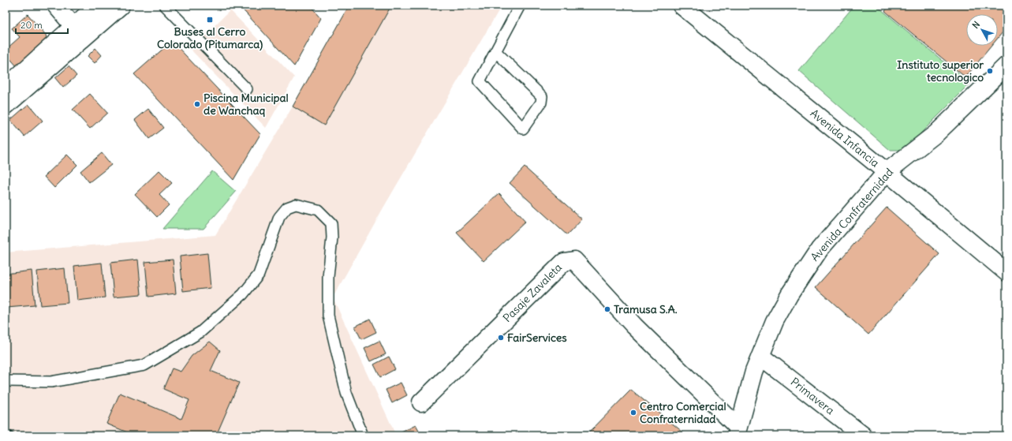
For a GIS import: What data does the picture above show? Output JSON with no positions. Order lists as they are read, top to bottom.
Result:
{
  "streets": {
    "street": [
      "Avenida Infancia",
      "Avenida Confraternidad",
      "Pasaje Zavaleta",
      "Primavera"
    ]
  },
  "crossings": [
    ["Avenida Infancia", "Avenida Confraternidad"],
    ["Avenida Confraternidad", "Pasaje Zavaleta"],
    ["Avenida Confraternidad", "Primavera"]
  ],
  "places": {
    "transit": ["Buses al Cerro Colorado (Pitumarca)"],
    "other": [
      "Instituto superior tecnologico",
      "Piscina Municipal de Wanchaq",
      "Tramusa S.A.",
      "FairServices",
      "Centro Comercial Confraternidad"
    ]
  },
  "scale_bar": "20 m",
  "north": "top left"
}
